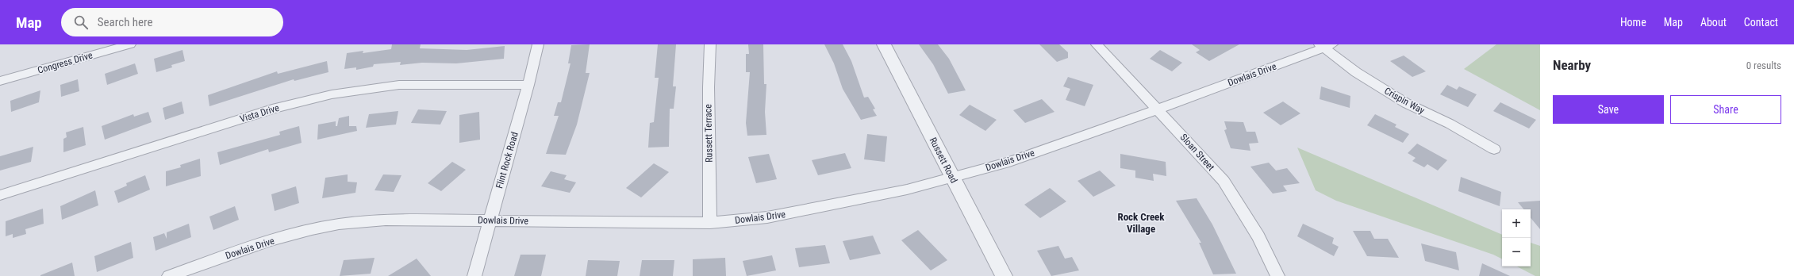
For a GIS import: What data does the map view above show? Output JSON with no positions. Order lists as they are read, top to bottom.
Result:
{
  "streets": {
    "street": [
      "Congress Drive",
      "Dowlais Drive",
      "Crispin Way",
      "Vista Drive",
      "Russett Terrace",
      "Sloan Street",
      "Flint Rock Road",
      "Russett Road"
    ]
  },
  "crossings": [
    ["Dowlais Drive", "Crispin Way"],
    ["Dowlais Drive", "Russett Terrace"],
    ["Dowlais Drive", "Sloan Street"],
    ["Dowlais Drive", "Flint Rock Road"],
    ["Dowlais Drive", "Russett Road"],
    ["Vista Drive", "Flint Rock Road"]
  ],
  "districts": ["Rock Creek Village"],
  "page": {
    "header": "Map",
    "search": "Search here",
    "nav": [
      "Home",
      "Map",
      "About",
      "Contact"
    ],
    "heading": ["Nearby", "0 results"],
    "buttons": ["Save", "Share"],
    "map_buttons": ["+", "−"]
  }
}
